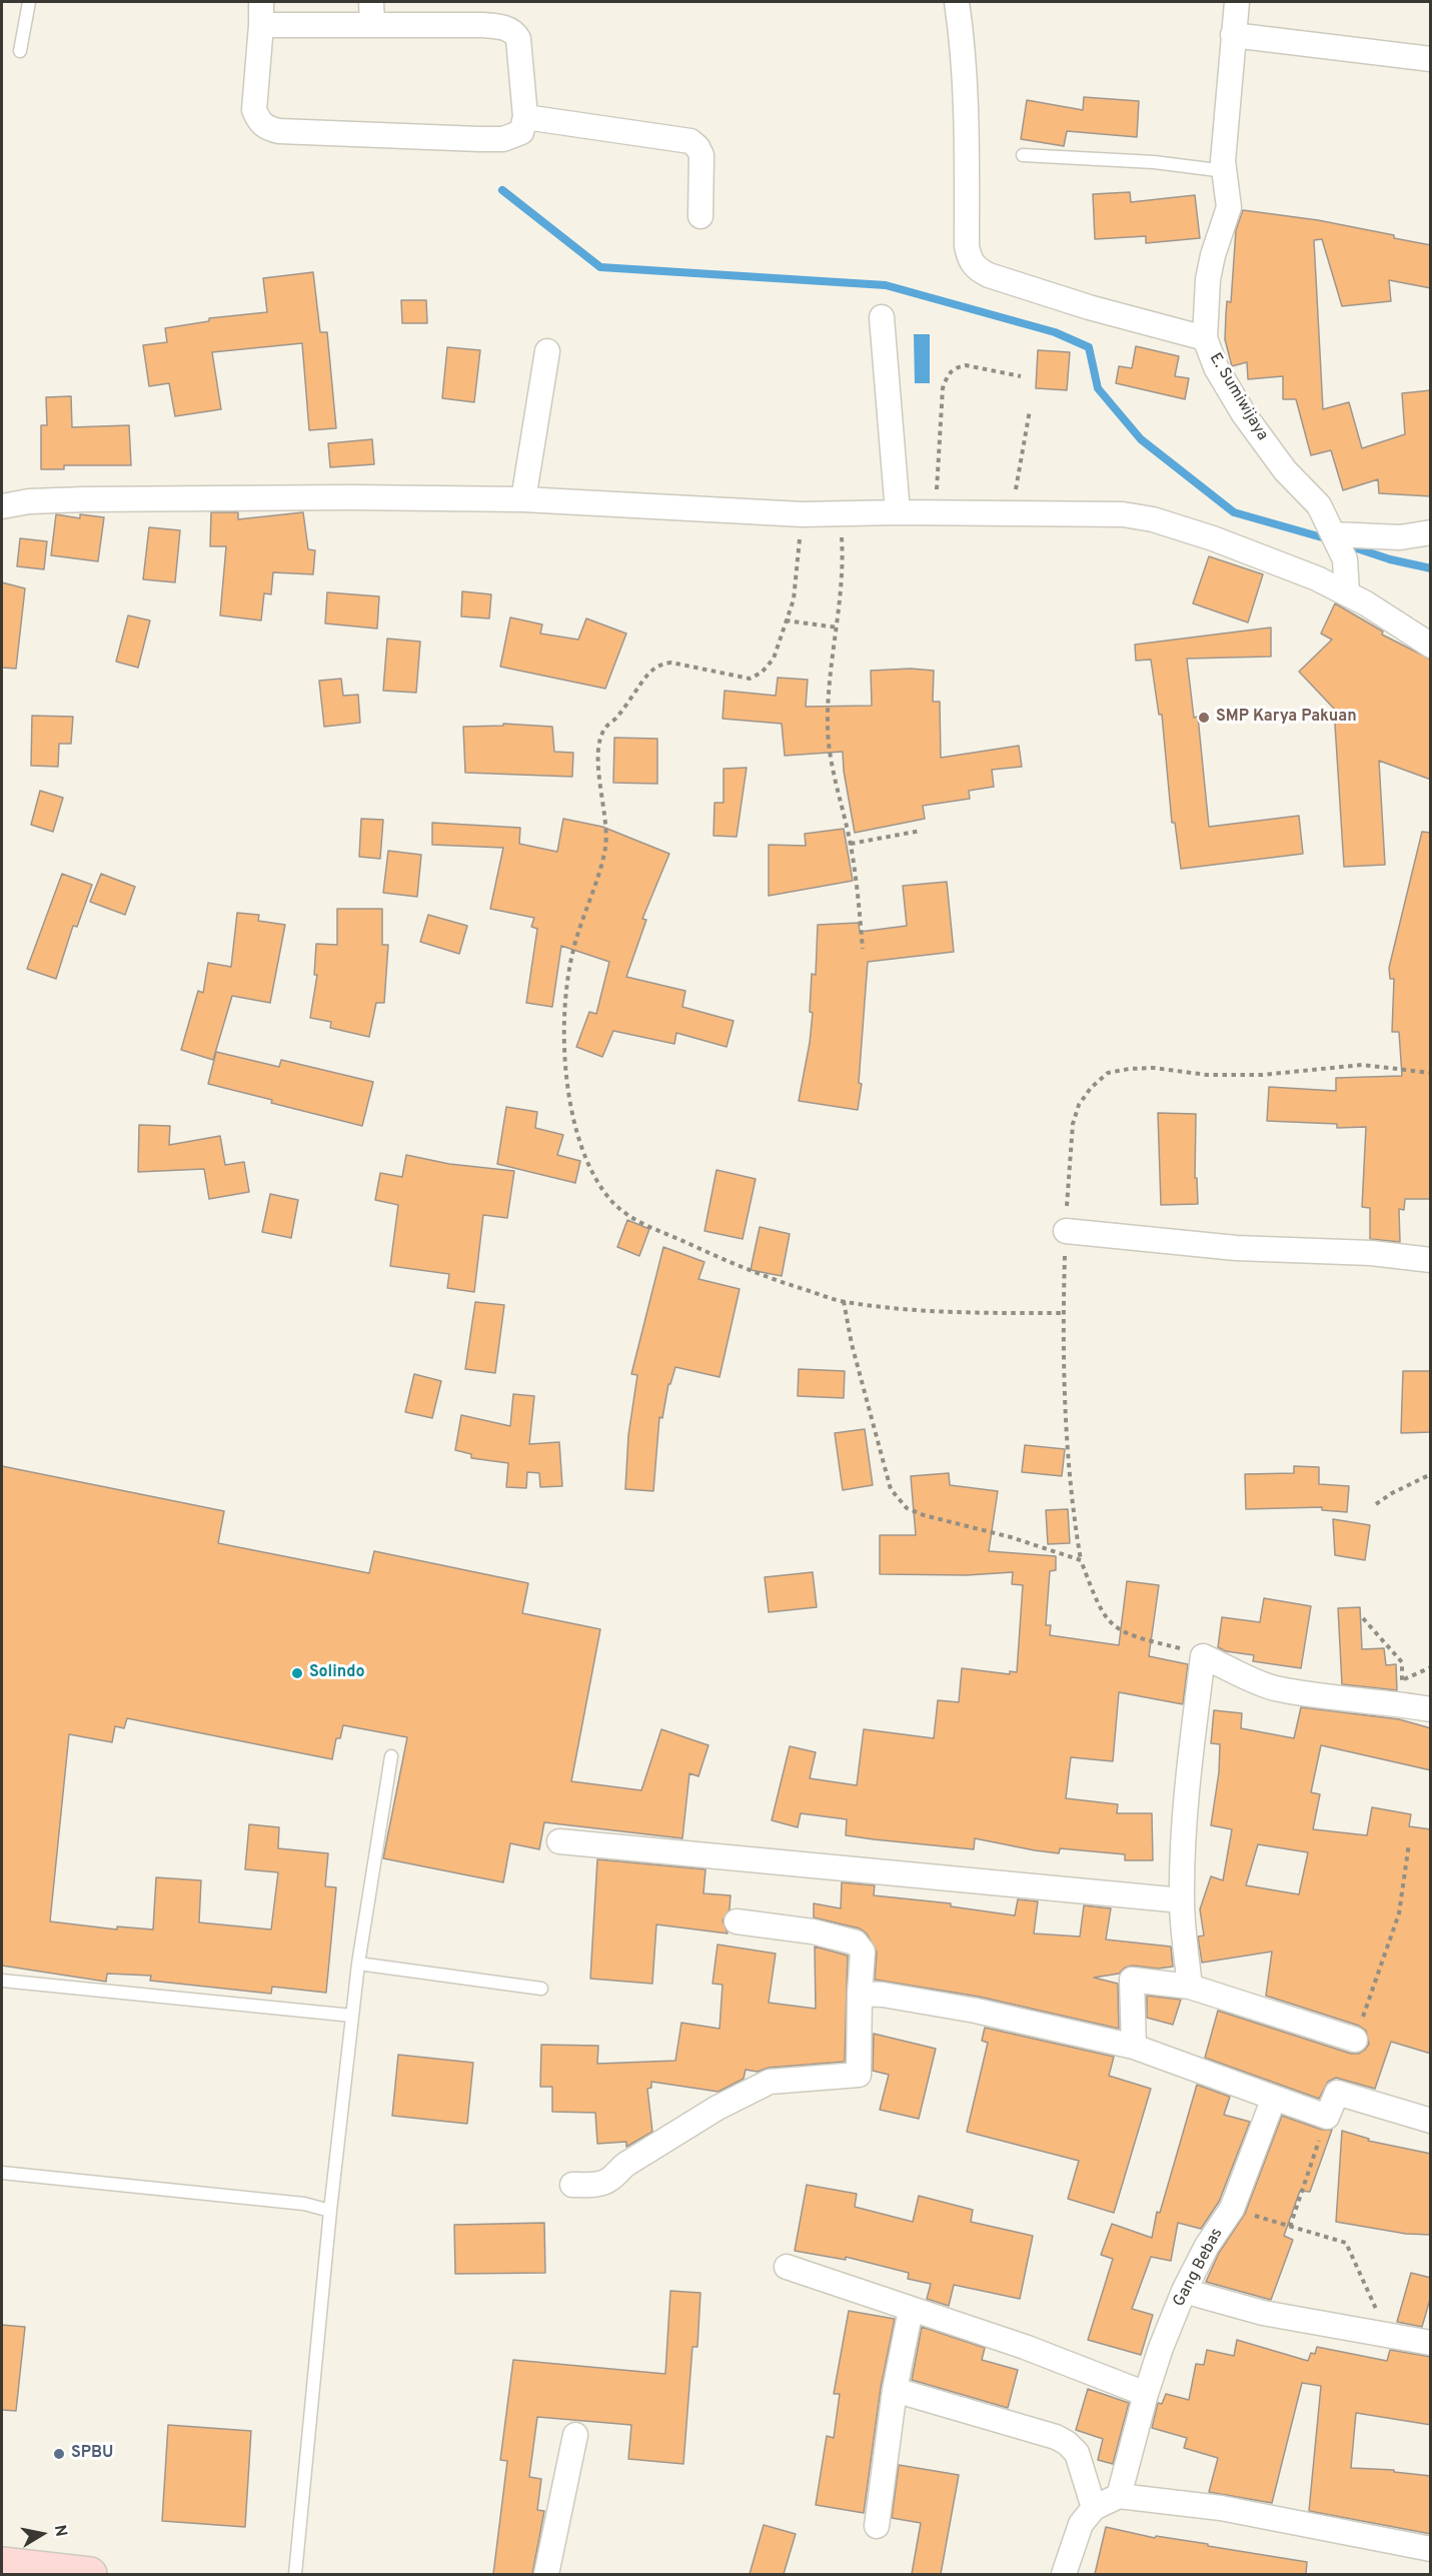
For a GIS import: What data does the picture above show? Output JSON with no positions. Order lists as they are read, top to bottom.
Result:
{
  "streets": {
    "street": ["E. Sumiwijaya", "Gang Bebas"]
  },
  "places": ["SMP Karya Pakuan", "Solindo", "SPBU"],
  "north": "right"
}
